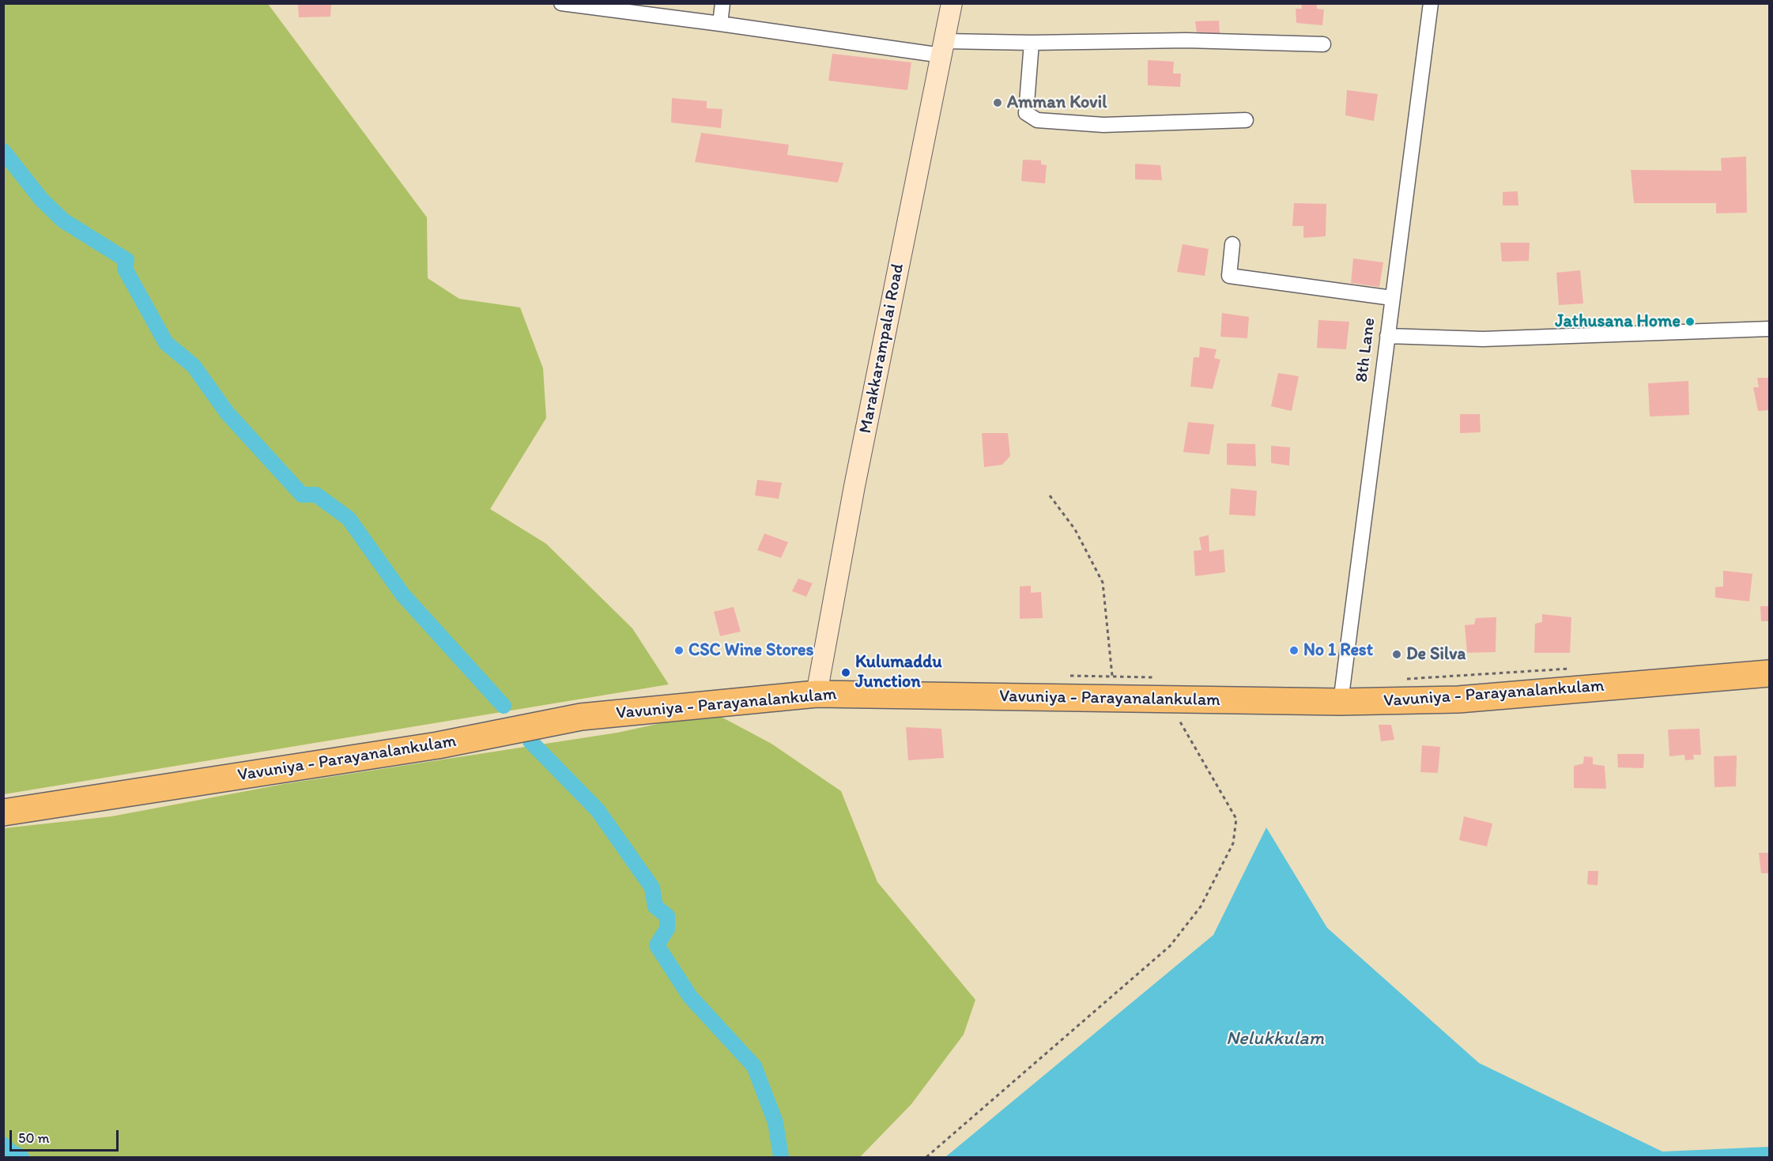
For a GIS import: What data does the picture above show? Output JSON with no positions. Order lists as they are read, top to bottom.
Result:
{
  "streets": {
    "highway": ["Vavuniya - Parayanalankulam"],
    "street": ["Marakkarampalai Road", "8th Lane"]
  },
  "crossings": [
    ["Marakkarampalai Road", "Vavuniya - Parayanalankulam"],
    ["8th Lane", "Vavuniya - Parayanalankulam"]
  ],
  "water": ["Nelukkulam"],
  "places": [
    "Amman Kovil",
    "Jathusana Home",
    "CSC Wine Stores",
    "No 1 Rest",
    "De Silva",
    "Kulumaddu Junction"
  ],
  "scale_bar": "50 m"
}
